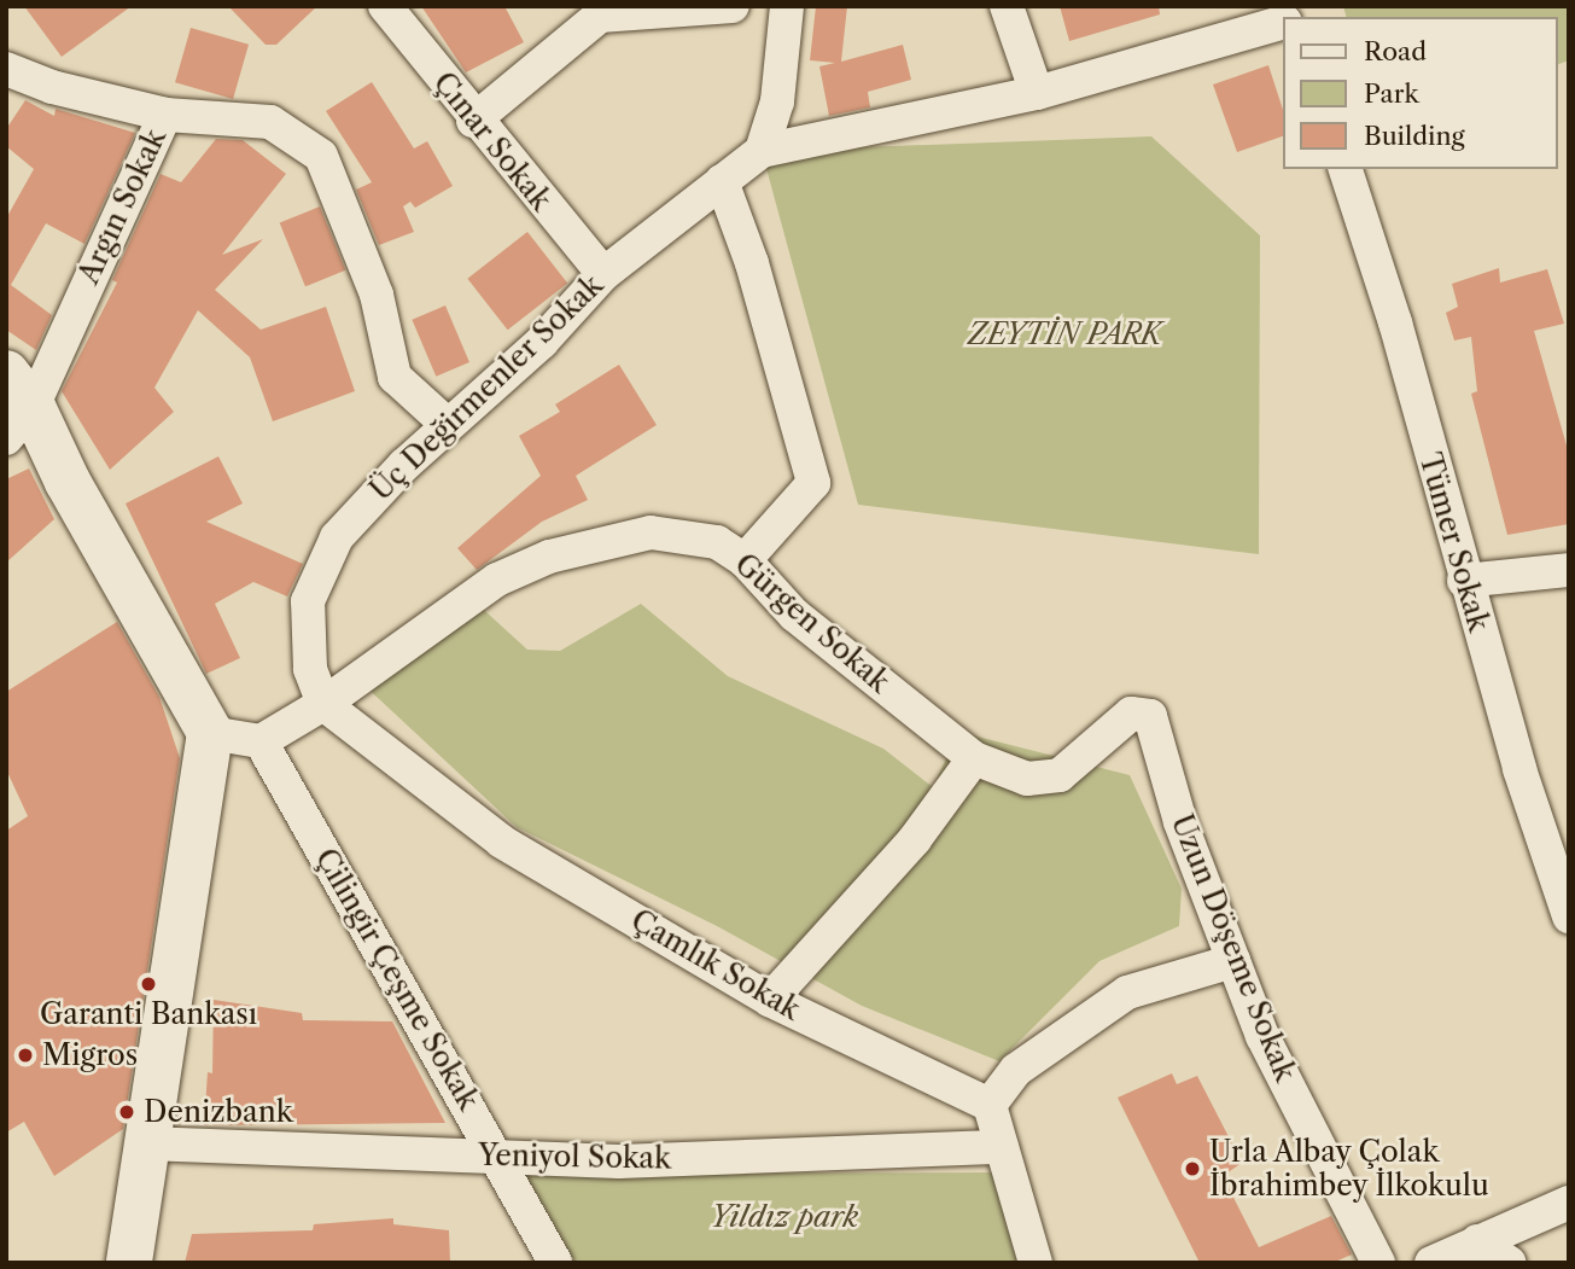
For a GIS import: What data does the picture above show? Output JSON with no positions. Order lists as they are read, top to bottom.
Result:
{
  "streets": {
    "street": [
      "Çınar Sokak",
      "Argın Sokak",
      "Üç Değirmenler Sokak",
      "Tümer Sokak",
      "Gürgen Sokak",
      "Uzun Döşeme Sokak",
      "Çamlık Sokak",
      "Çilingir Çeşme Sokak",
      "Yeniyol Sokak"
    ]
  },
  "crossings": [
    ["Çınar Sokak", "Üç Değirmenler Sokak"],
    ["Argın Sokak", "Üç Değirmenler Sokak"],
    ["Üç Değirmenler Sokak", "Gürgen Sokak"],
    ["Üç Değirmenler Sokak", "Çamlık Sokak"],
    ["Gürgen Sokak", "Uzun Döşeme Sokak"],
    ["Gürgen Sokak", "Çamlık Sokak"],
    ["Çilingir Çeşme Sokak", "Yeniyol Sokak"]
  ],
  "parks": ["ZEYTİN PARK", "Yildız park"],
  "places": [
    "Garanti Bankası",
    "Migros",
    "Denizbank",
    "Urla Albay Çolak İbrahimbey İlkokulu"
  ],
  "legend": ["Road", "Park", "Building"]
}
